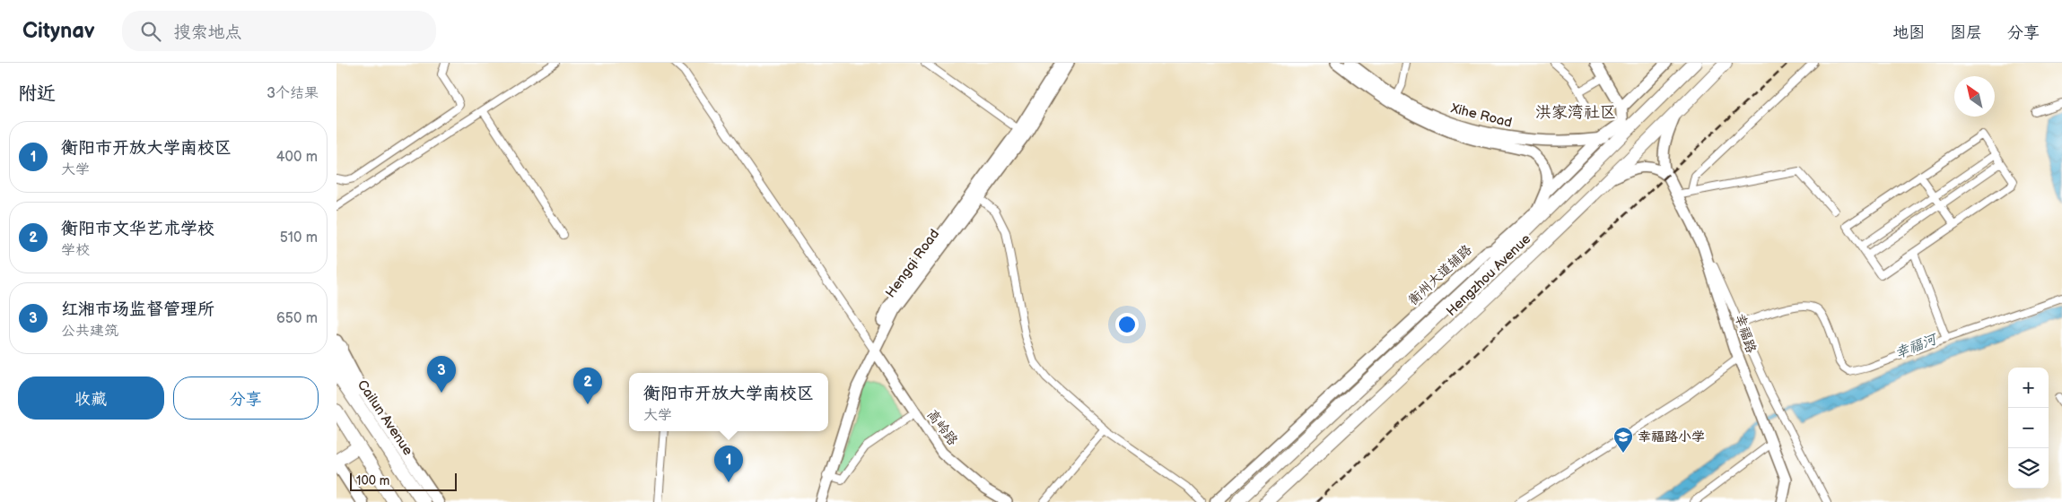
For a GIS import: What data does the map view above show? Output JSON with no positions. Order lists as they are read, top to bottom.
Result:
{
  "streets": {
    "highway": ["Hengzhou Avenue", "Cailun Avenue"],
    "main road": ["衡州大道辅路"],
    "street": [
      "Xihe Road",
      "Hengqi Road",
      "幸福路",
      "高岭路"
    ]
  },
  "crossings": [
    ["Xihe Road", "衡州大道辅路"],
    ["Xihe Road", "Hengzhou Avenue"],
    ["Hengqi Road", "高岭路"],
    ["衡州大道辅路", "Hengzhou Avenue"],
    ["Hengzhou Avenue", "幸福路"]
  ],
  "districts": ["洪家湾社区"],
  "water": ["幸福河"],
  "places": {
    "school or university": ["幸福路小学"]
  },
  "scale_bar": "100 m",
  "north": "top left",
  "page": {
    "header": "Citynav",
    "search": "搜索地点",
    "nav": ["地图", "图层", "分享"],
    "heading": ["附近", "3个结果"],
    "list": [
      {
        "mark": "1",
        "name": "衡阳市开放大学南校区",
        "note": "大学",
        "value": "400 m"
      },
      {
        "mark": "2",
        "name": "衡阳市文华艺术学校",
        "note": "学校",
        "value": "510 m"
      },
      {
        "mark": "3",
        "name": "红湘市场监督管理所",
        "note": "公共建筑",
        "value": "650 m"
      }
    ],
    "pins": ["3", "2", "1"],
    "buttons": ["收藏", "分享"],
    "map_buttons": ["+", "−"],
    "popup": ["衡阳市开放大学南校区", "大学"],
    "scale": "100 m"
  }
}
